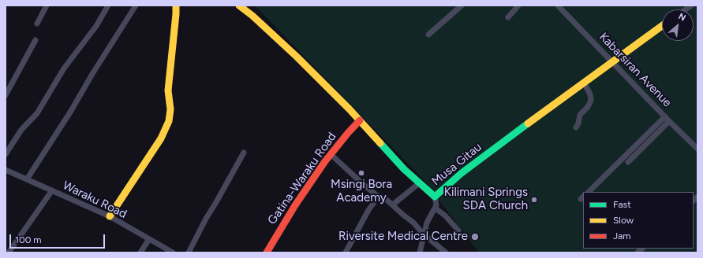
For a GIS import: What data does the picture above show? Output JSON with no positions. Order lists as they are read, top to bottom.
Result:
{
  "streets": {
    "street": [
      "Kabarsiran Avenue",
      "Musa Gitau",
      "Gatina-Waraku Road",
      "Waraku Road"
    ]
  },
  "crossings": [
    ["Kabarsiran Avenue", "Musa Gitau"],
    ["Musa Gitau", "Gatina-Waraku Road"]
  ],
  "places": ["Msingi Bora Academy", "Kilimani Springs SDA Church", "Riversite Medical Centre"],
  "legend": ["Fast", "Slow", "Jam"],
  "scale_bar": "100 m",
  "north": "top right"
}
